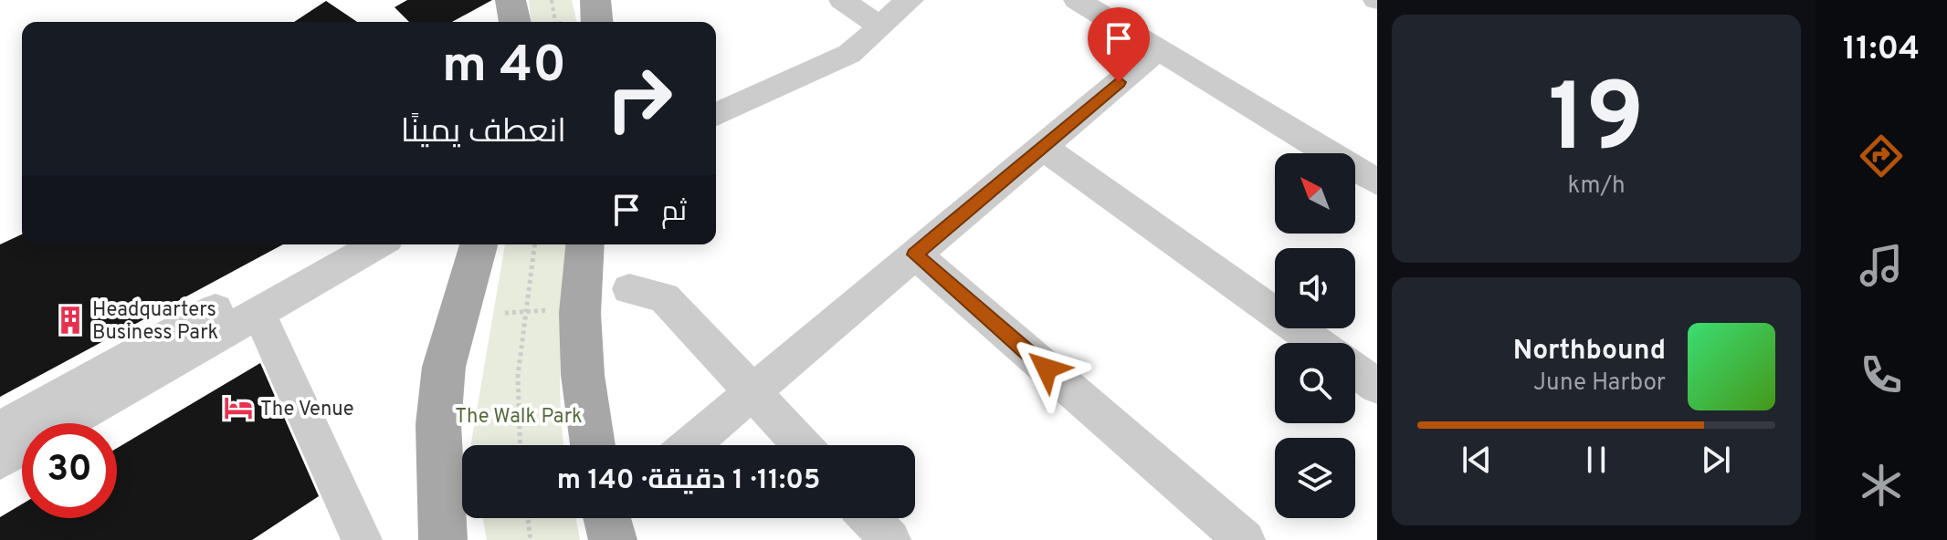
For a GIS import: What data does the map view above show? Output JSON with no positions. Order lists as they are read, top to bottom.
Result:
{
  "parks": ["The Walk Park"],
  "places": {
    "building": ["Headquarters Business Park"],
    "hotel": ["The Venue"]
  },
  "north": "top left",
  "page": {
    "tabs": "11:04",
    "tile": ["19", "km/h"],
    "turn": ["40 m", "انعطف يمينًا"],
    "then": "ثم",
    "song": ["Northbound", "June Harbor"],
    "limit": "30",
    "trip": "11:05 · 1 دقيقة · 140 m"
  }
}
